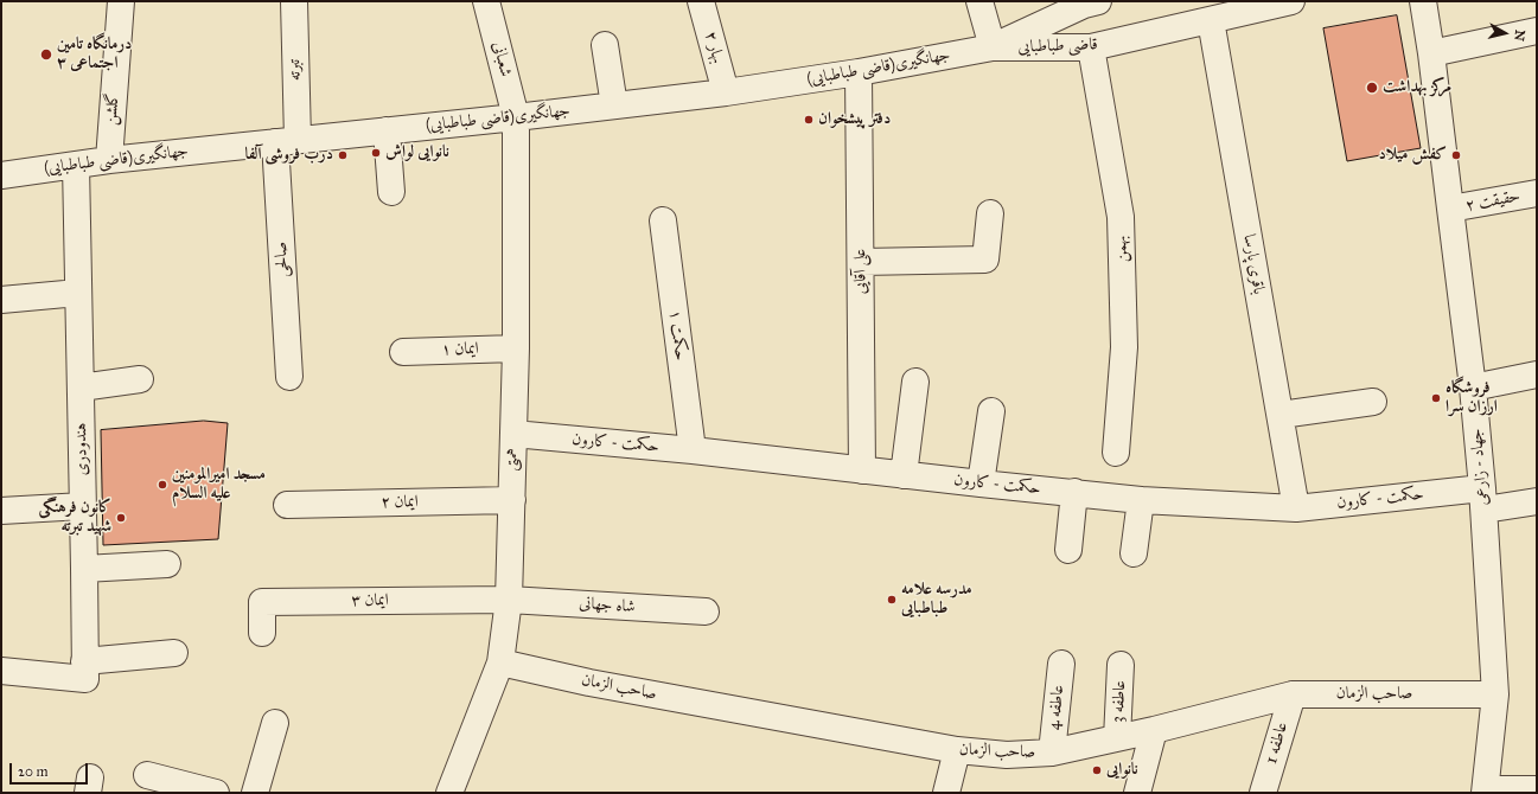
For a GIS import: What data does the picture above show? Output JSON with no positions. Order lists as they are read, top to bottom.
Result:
{
  "streets": {
    "street": [
      "قاضی طباطبایی",
      "بهار ۲",
      "شعبانی",
      "جهانگیری(قاضی طباطبایی)",
      "تبرته",
      "گلشن",
      "حقیقت ۲",
      "بهمن",
      "صالحی",
      "باقری پارسا",
      "علی آقایی",
      "حکمت ۱",
      "ایمان ۱",
      "حکمت - کارون",
      "هندودری",
      "همتی",
      "جهاد - زارعی",
      "ایمان ۲",
      "ایمان ۳",
      "شاه جهانی",
      "صاحب الزمان",
      "عاطفه 3",
      "عاطفه 4",
      "عاطفه 1"
    ]
  },
  "crossings": [
    ["قاضی طباطبایی", "جهانگیری(قاضی طباطبایی)"],
    ["قاضی طباطبایی", "بهمن"],
    ["قاضی طباطبایی", "باقری پارسا"],
    ["بهار ۲", "جهانگیری(قاضی طباطبایی)"],
    ["شعبانی", "جهانگیری(قاضی طباطبایی)"],
    ["شعبانی", "همتی"],
    ["جهانگیری(قاضی طباطبایی)", "تبرته"],
    ["جهانگیری(قاضی طباطبایی)", "گلشن"],
    ["جهانگیری(قاضی طباطبایی)", "صالحی"],
    ["جهانگیری(قاضی طباطبایی)", "علی آقایی"],
    ["جهانگیری(قاضی طباطبایی)", "هندودری"],
    ["جهانگیری(قاضی طباطبایی)", "همتی"],
    ["تبرته", "صالحی"],
    ["حقیقت ۲", "جهاد - زارعی"],
    ["باقری پارسا", "حکمت - کارون"],
    ["علی آقایی", "حکمت - کارون"],
    ["حکمت ۱", "حکمت - کارون"],
    ["ایمان ۱", "همتی"],
    ["حکمت - کارون", "همتی"],
    ["حکمت - کارون", "جهاد - زارعی"],
    ["همتی", "ایمان ۲"],
    ["همتی", "ایمان ۳"],
    ["همتی", "شاه جهانی"],
    ["همتی", "صاحب الزمان"],
    ["جهاد - زارعی", "صاحب الزمان"],
    ["ایمان ۳", "شاه جهانی"],
    ["صاحب الزمان", "عاطفه 3"],
    ["صاحب الزمان", "عاطفه 4"],
    ["صاحب الزمان", "عاطفه 1"]
  ],
  "places": [
    "درمانگاه تامین اجتماعی ۳",
    "مرکز بهداشت",
    "دفتر پیشخوان",
    "نانوایی لواش",
    "درب فروشی آلفا",
    "کفش میلاد",
    "فروشگاه ارزان سرا",
    "مسجد امیرالمومنین علیه السلام",
    "کانون فرهنگی شهید تبرته",
    "مدرسه علامه طباطبایی",
    "نانوایی"
  ],
  "scale_bar": "20 m",
  "north": "right"
}
